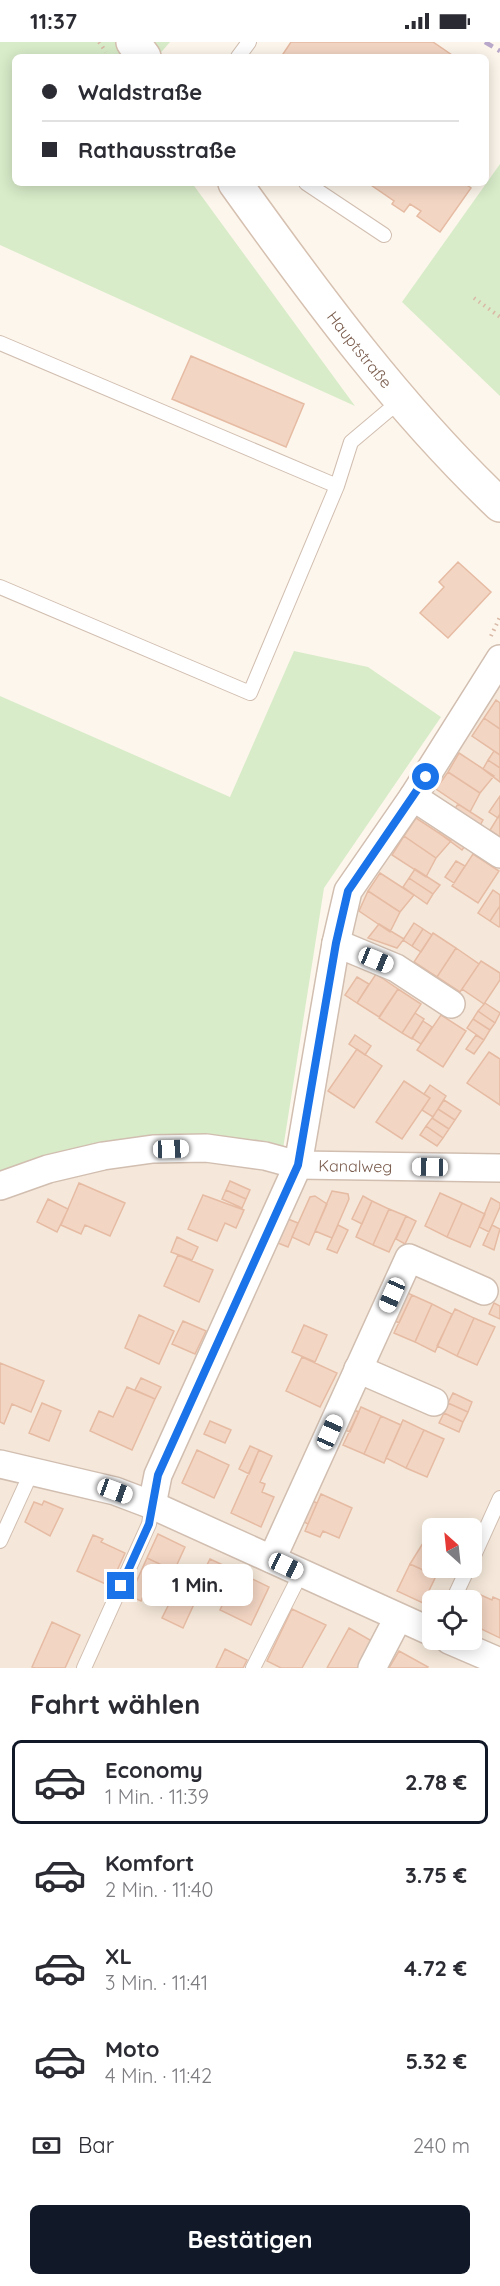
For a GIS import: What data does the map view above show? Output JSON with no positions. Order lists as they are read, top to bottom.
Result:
{
  "streets": {
    "street": ["Hauptstraße", "Kanalweg"]
  },
  "north": "top left",
  "page": {
    "status": "11:37",
    "banner": ["Waldstraße", "Rathausstraße"],
    "bubble": "1 Min.",
    "heading": "Fahrt wählen",
    "list": [
      {
        "name": "Economy",
        "note": "1 Min. · 11:39",
        "value": "2.78 €"
      },
      {
        "name": "Komfort",
        "note": "2 Min. · 11:40",
        "value": "3.75 €"
      },
      {
        "name": "XL",
        "note": "3 Min. · 11:41",
        "value": "4.72 €"
      },
      {
        "name": "Moto",
        "note": "4 Min. · 11:42",
        "value": "5.32 €"
      }
    ],
    "pay": ["Bar", "240 m"],
    "buttons": "Bestätigen"
  }
}
